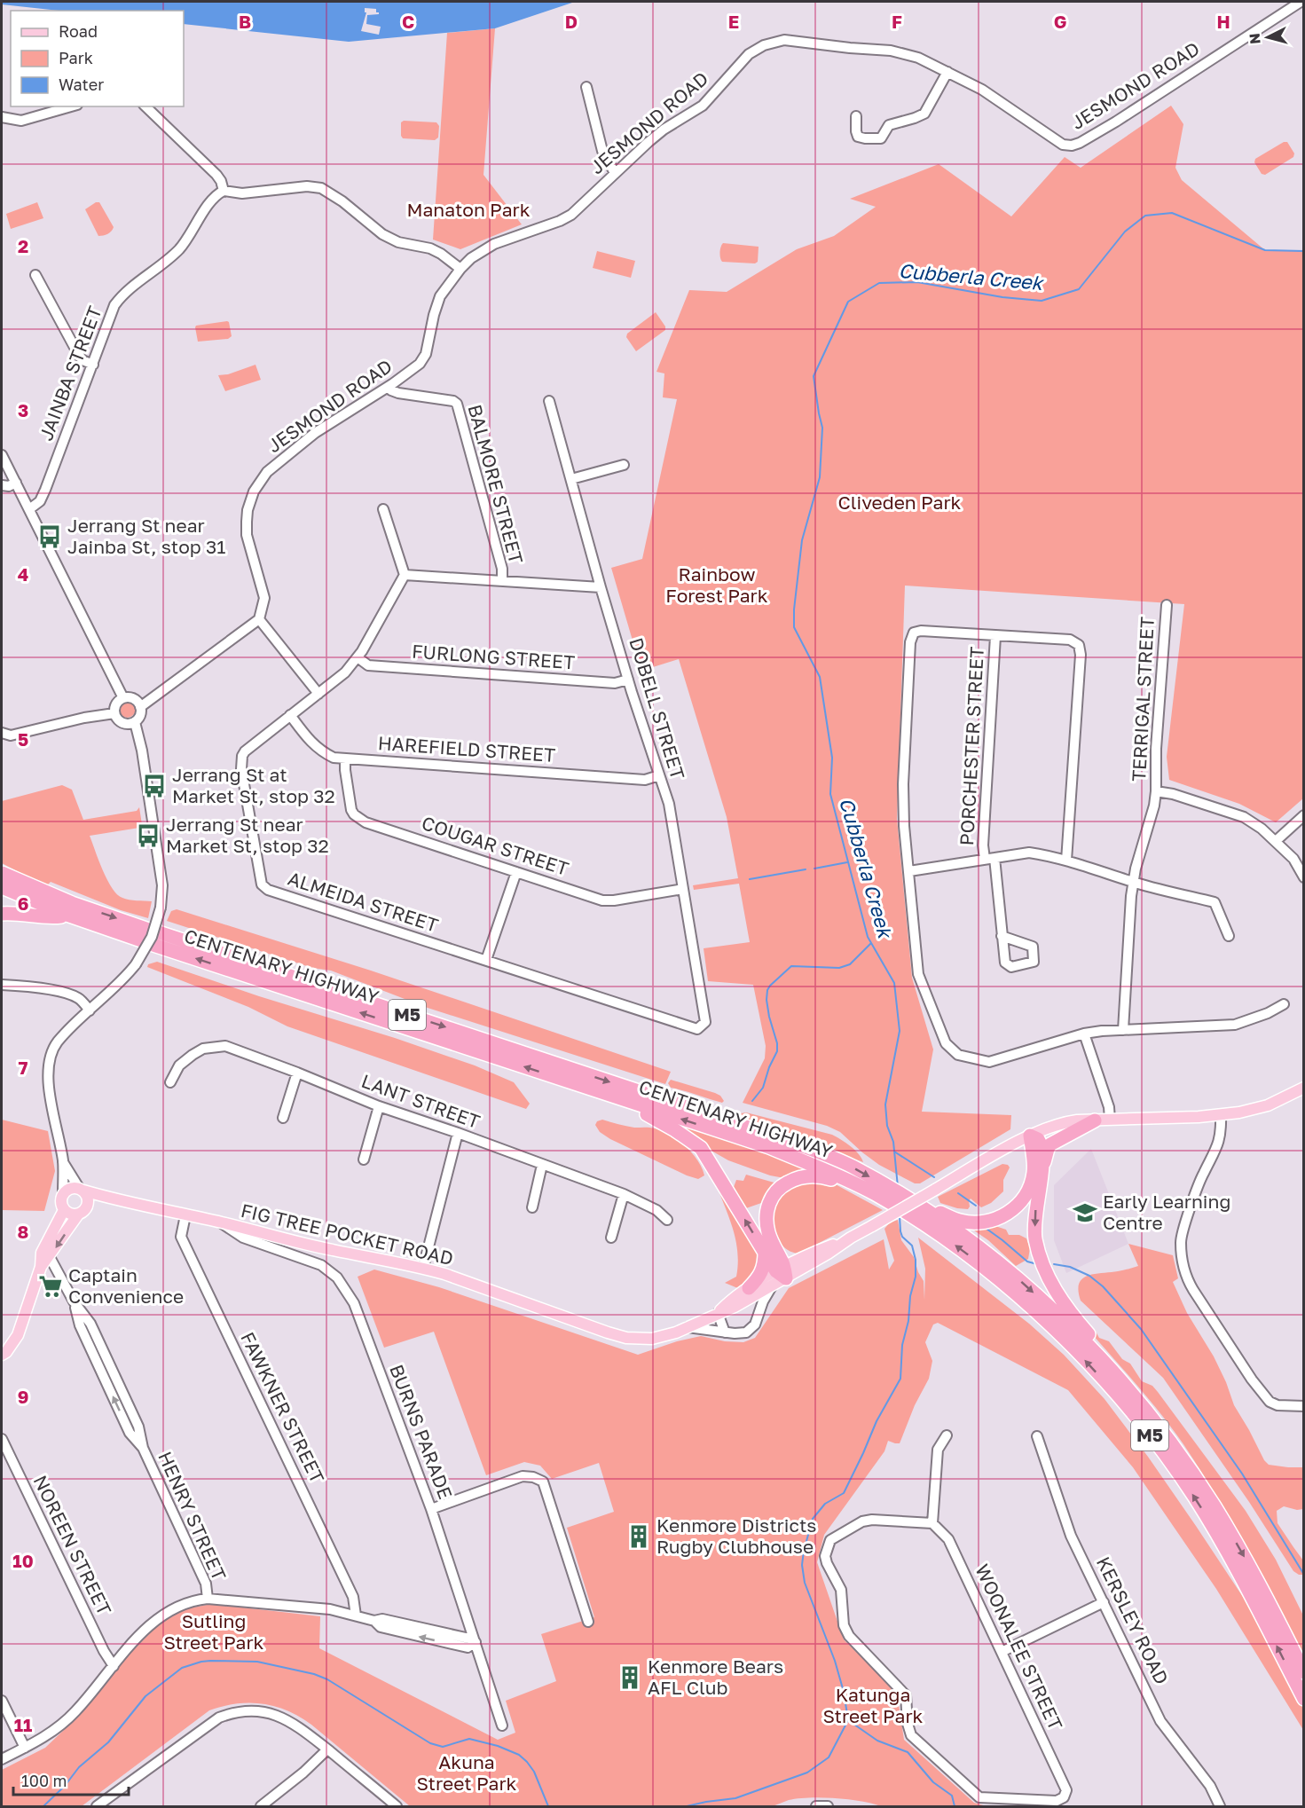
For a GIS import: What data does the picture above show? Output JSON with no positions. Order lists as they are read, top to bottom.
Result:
{
  "streets": {
    "highway": ["CENTENARY HIGHWAY", "M5"],
    "main road": ["FIG TREE POCKET ROAD"],
    "street": [
      "JESMOND ROAD",
      "JAINBA STREET",
      "BALMORE STREET",
      "FURLONG STREET",
      "TERRIGAL STREET",
      "DOBELL STREET",
      "PORCHESTER STREET",
      "HAREFIELD STREET",
      "COUGAR STREET",
      "ALMEIDA STREET",
      "LANT STREET",
      "FAWKNER STREET",
      "BURNS PARADE",
      "HENRY STREET",
      "NOREEN STREET",
      "KERSLEY ROAD",
      "WOONALEE STREET"
    ]
  },
  "crossings": [
    ["JESMOND ROAD", "BALMORE STREET"],
    ["FURLONG STREET", "DOBELL STREET"],
    ["FURLONG STREET", "ALMEIDA STREET"],
    ["DOBELL STREET", "HAREFIELD STREET"],
    ["DOBELL STREET", "COUGAR STREET"],
    ["DOBELL STREET", "ALMEIDA STREET"],
    ["HAREFIELD STREET", "COUGAR STREET"],
    ["HAREFIELD STREET", "ALMEIDA STREET"],
    ["CENTENARY HIGHWAY", "M5"],
    ["FIG TREE POCKET ROAD", "FAWKNER STREET"],
    ["FIG TREE POCKET ROAD", "BURNS PARADE"]
  ],
  "water": ["Cubberla Creek"],
  "parks": [
    "Manaton Park",
    "Cliveden Park",
    "Rainbow Forest Park",
    "Sutling Street Park",
    "Katunga Street Park",
    "Akuna Street Park"
  ],
  "places": {
    "bus stop": ["Jerrang St near Jainba St, stop 31", "Jerrang St at Market St, stop 32", "Jerrang St near Market St, stop 32"],
    "school or university": ["Early Learning Centre"],
    "supermarket": ["Captain Convenience"],
    "building": ["Kenmore Districts Rugby Clubhouse", "Kenmore Bears AFL Club"]
  },
  "legend": ["Road", "Park", "Water"],
  "scale_bar": "100 m",
  "north": "left",
  "grid": {
    "columns": [
      "B",
      "C",
      "D",
      "E",
      "F",
      "G",
      "H"
    ],
    "rows": [
      "2",
      "3",
      "4",
      "5",
      "6",
      "7",
      "8",
      "9",
      "10",
      "11"
    ]
  }
}
